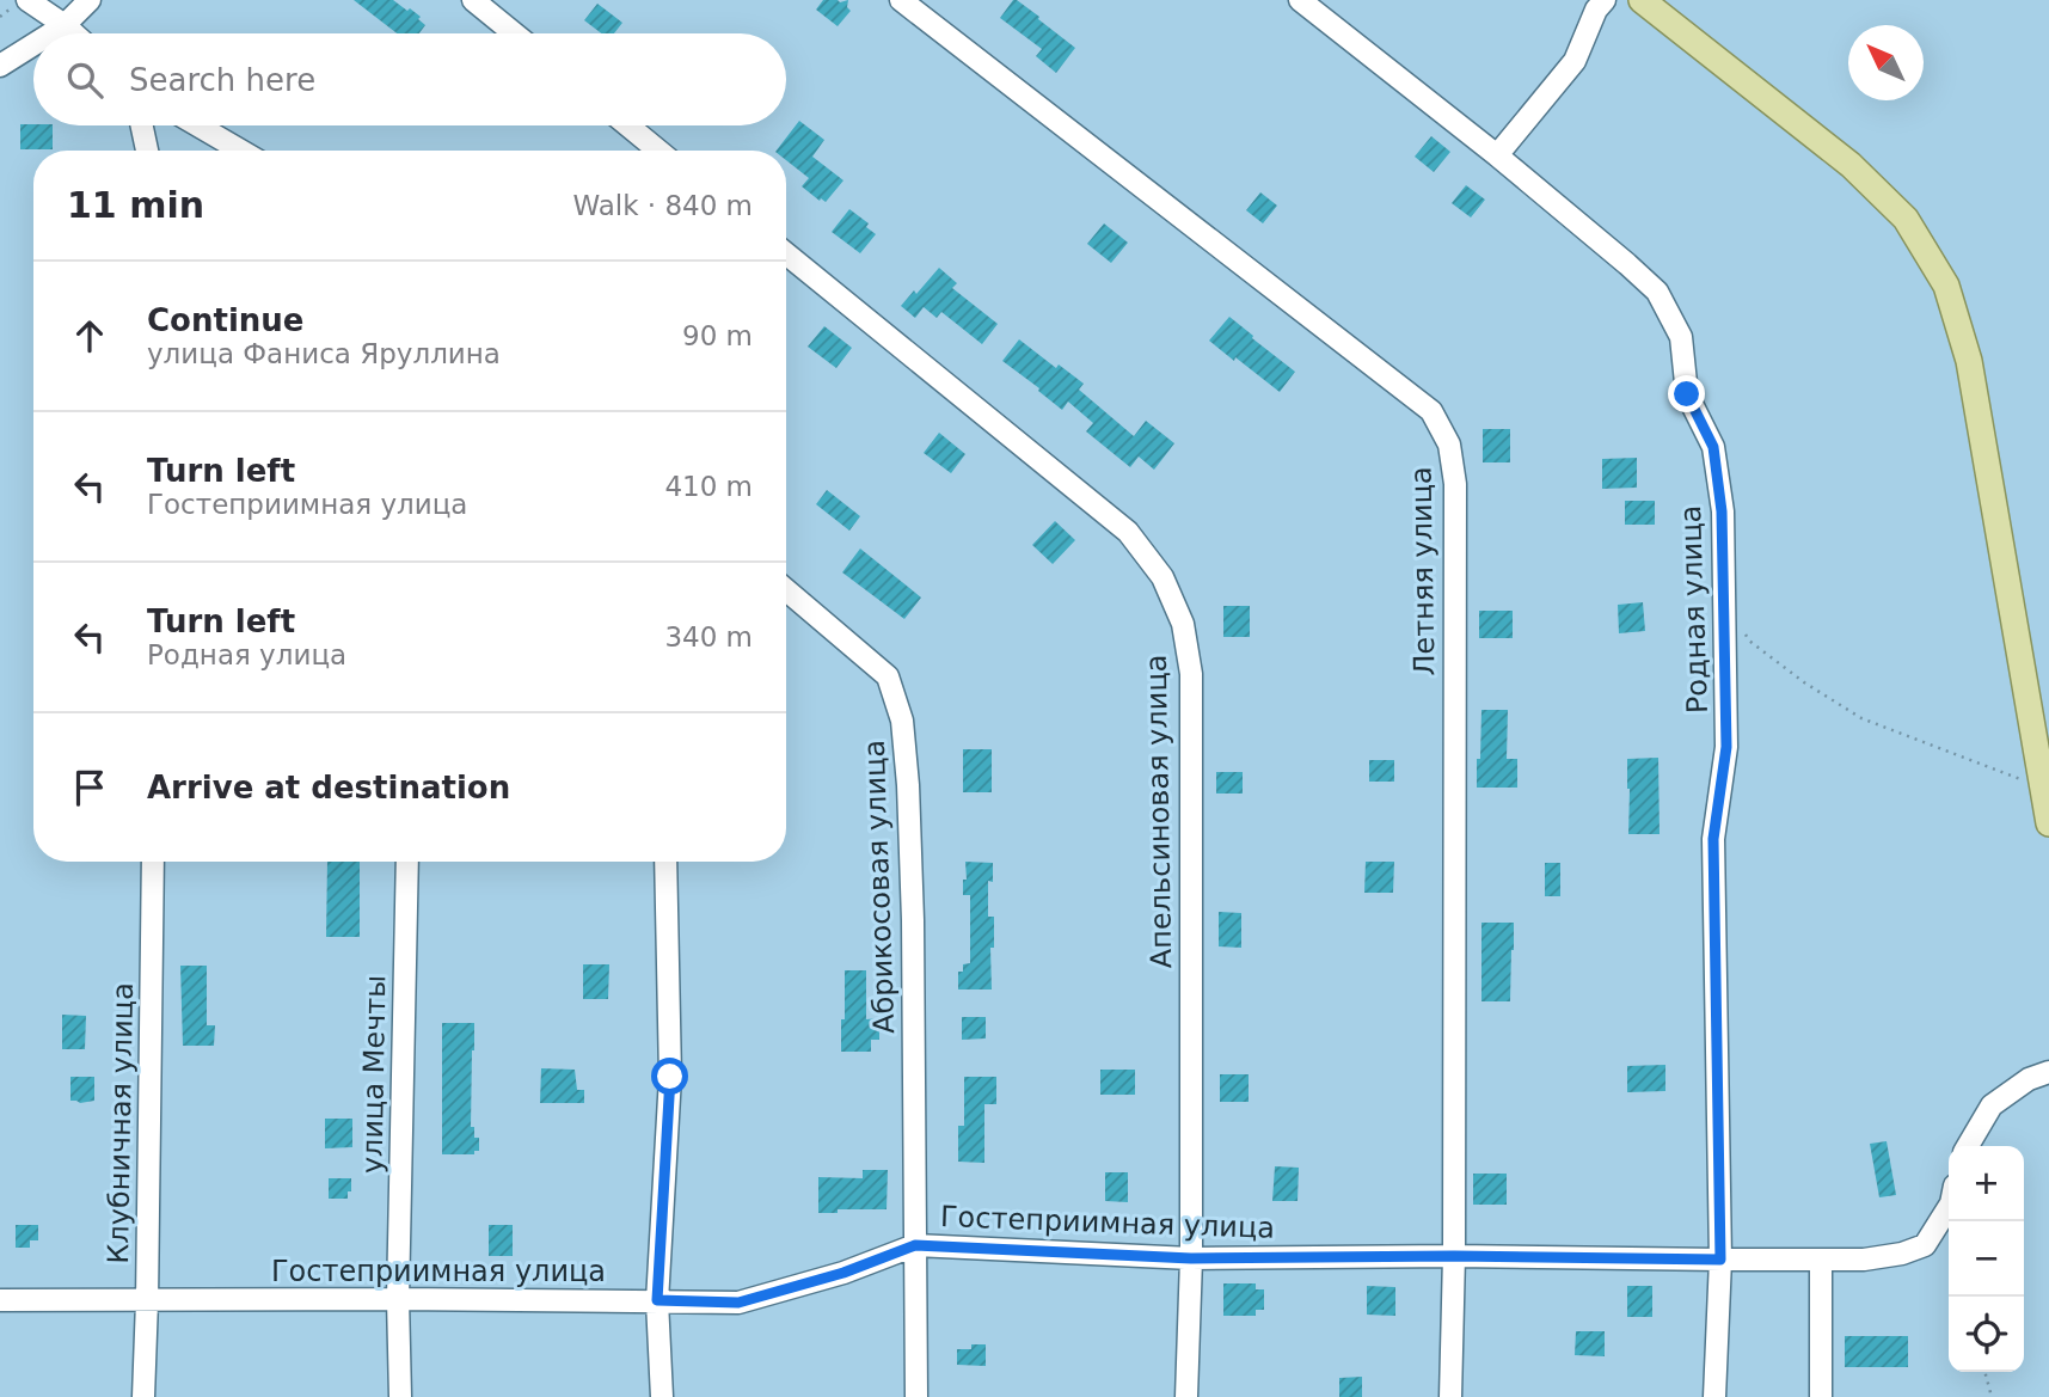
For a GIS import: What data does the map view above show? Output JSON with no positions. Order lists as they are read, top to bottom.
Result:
{
  "streets": {
    "street": [
      "Летняя улица",
      "Родная улица",
      "Апельсиновая улица",
      "Абрикосовая улица",
      "улица Мечты",
      "Клубничная улица",
      "Гостеприимная улица"
    ]
  },
  "crossings": [
    ["Летняя улица", "Гостеприимная улица"],
    ["Родная улица", "Гостеприимная улица"],
    ["Апельсиновая улица", "Гостеприимная улица"],
    ["Абрикосовая улица", "Гостеприимная улица"],
    ["улица Мечты", "Гостеприимная улица"],
    ["Клубничная улица", "Гостеприимная улица"]
  ],
  "north": "top left",
  "page": {
    "search": "Search here",
    "heading": ["11 min", "Walk · 840 m"],
    "list": [
      ["Continue", "улица Фаниса Яруллина", "90 m"],
      ["Turn left", "Гостеприимная улица", "410 m"],
      ["Turn left", "Родная улица", "340 m"],
      "Arrive at destination"
    ],
    "map_buttons": ["+", "−"]
  }
}
